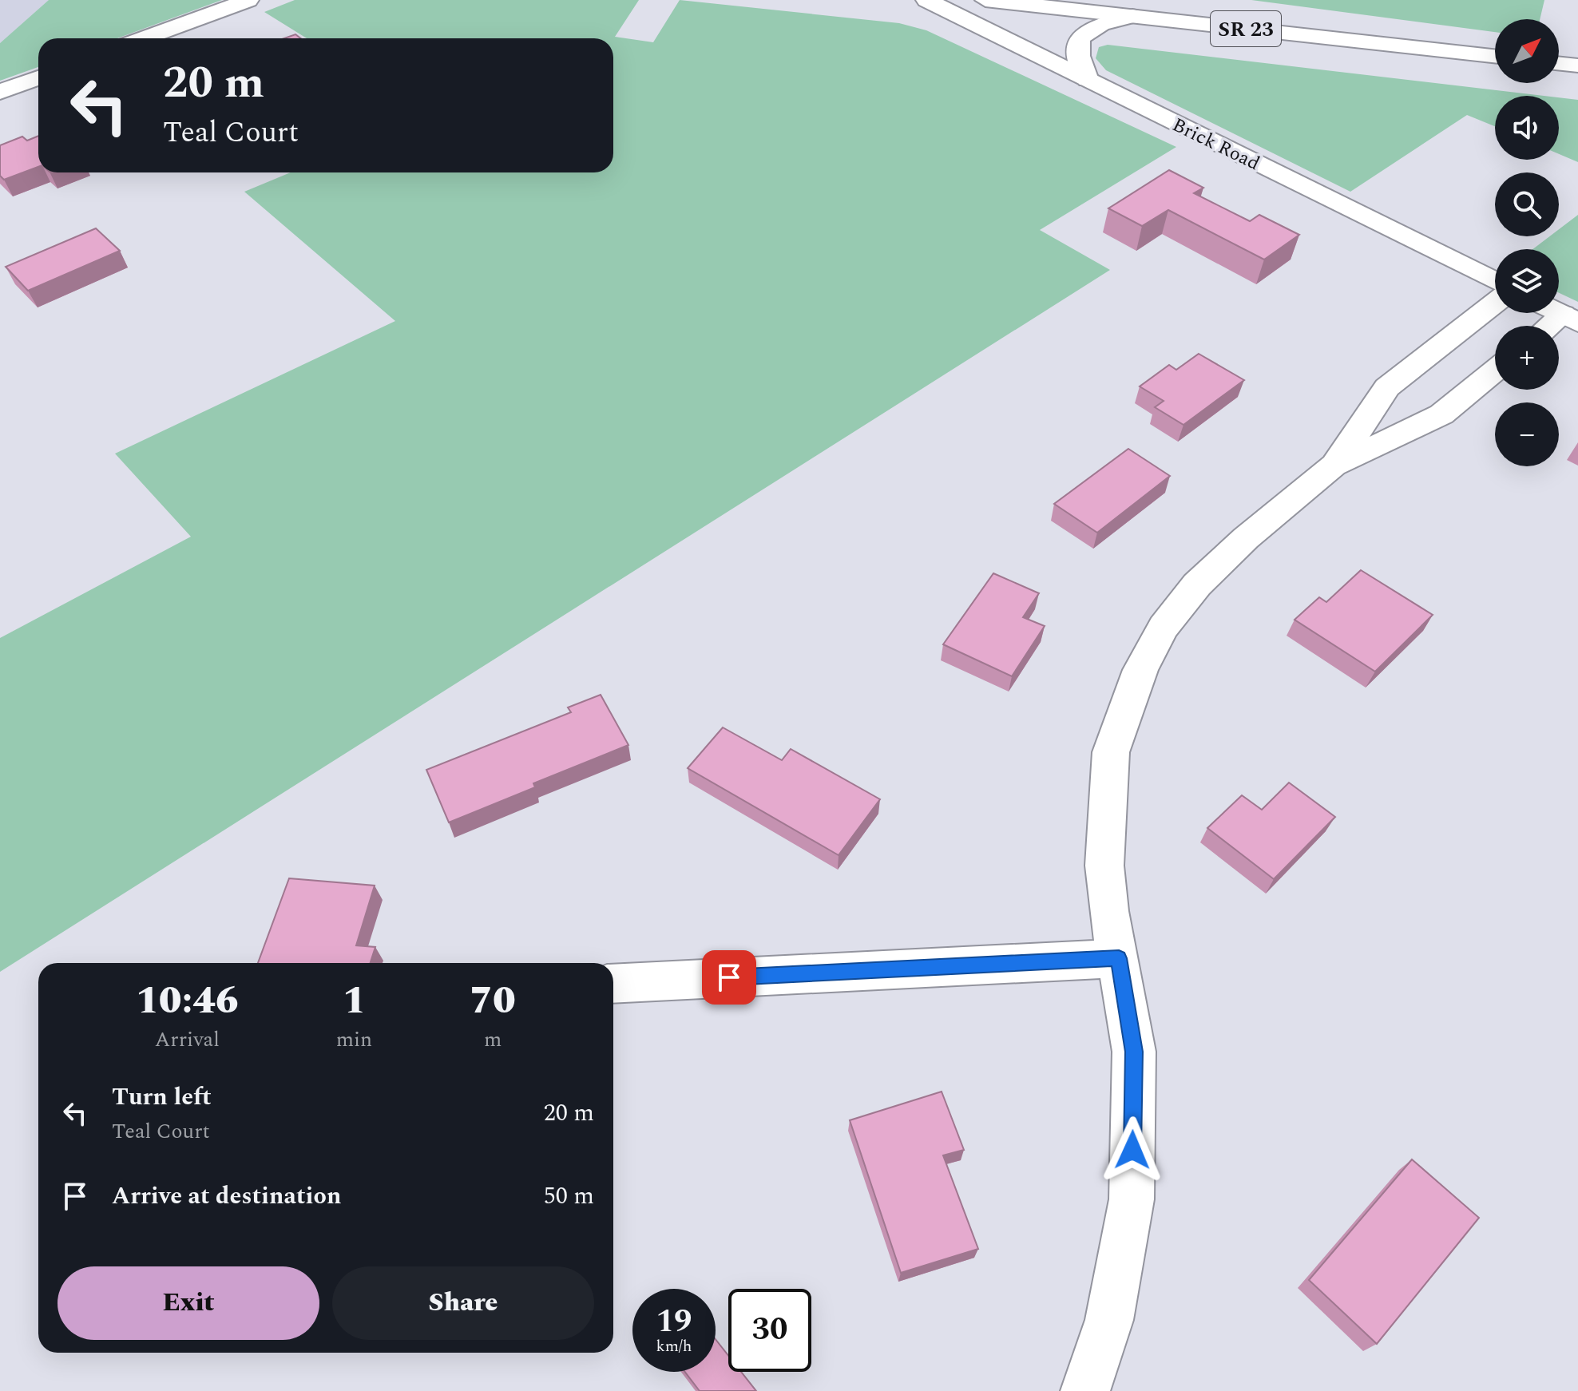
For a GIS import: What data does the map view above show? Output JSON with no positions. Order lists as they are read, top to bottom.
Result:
{
  "streets": {
    "street": ["SR 23", "Brick Road"]
  },
  "north": "top right",
  "page": {
    "map_buttons": ["+", "−"],
    "turn": ["20 m", "Teal Court"],
    "eta": [
      "10:46",
      "Arrival",
      "1",
      "min",
      "70",
      "m"
    ],
    "list": [
      {
        "name": "Turn left",
        "note": "Teal Court",
        "value": "20 m"
      },
      {
        "name": "Arrive at destination",
        "value": "50 m"
      }
    ],
    "buttons": ["Exit", "Share"],
    "speed": "19 km/h",
    "limit": "30"
  }
}
